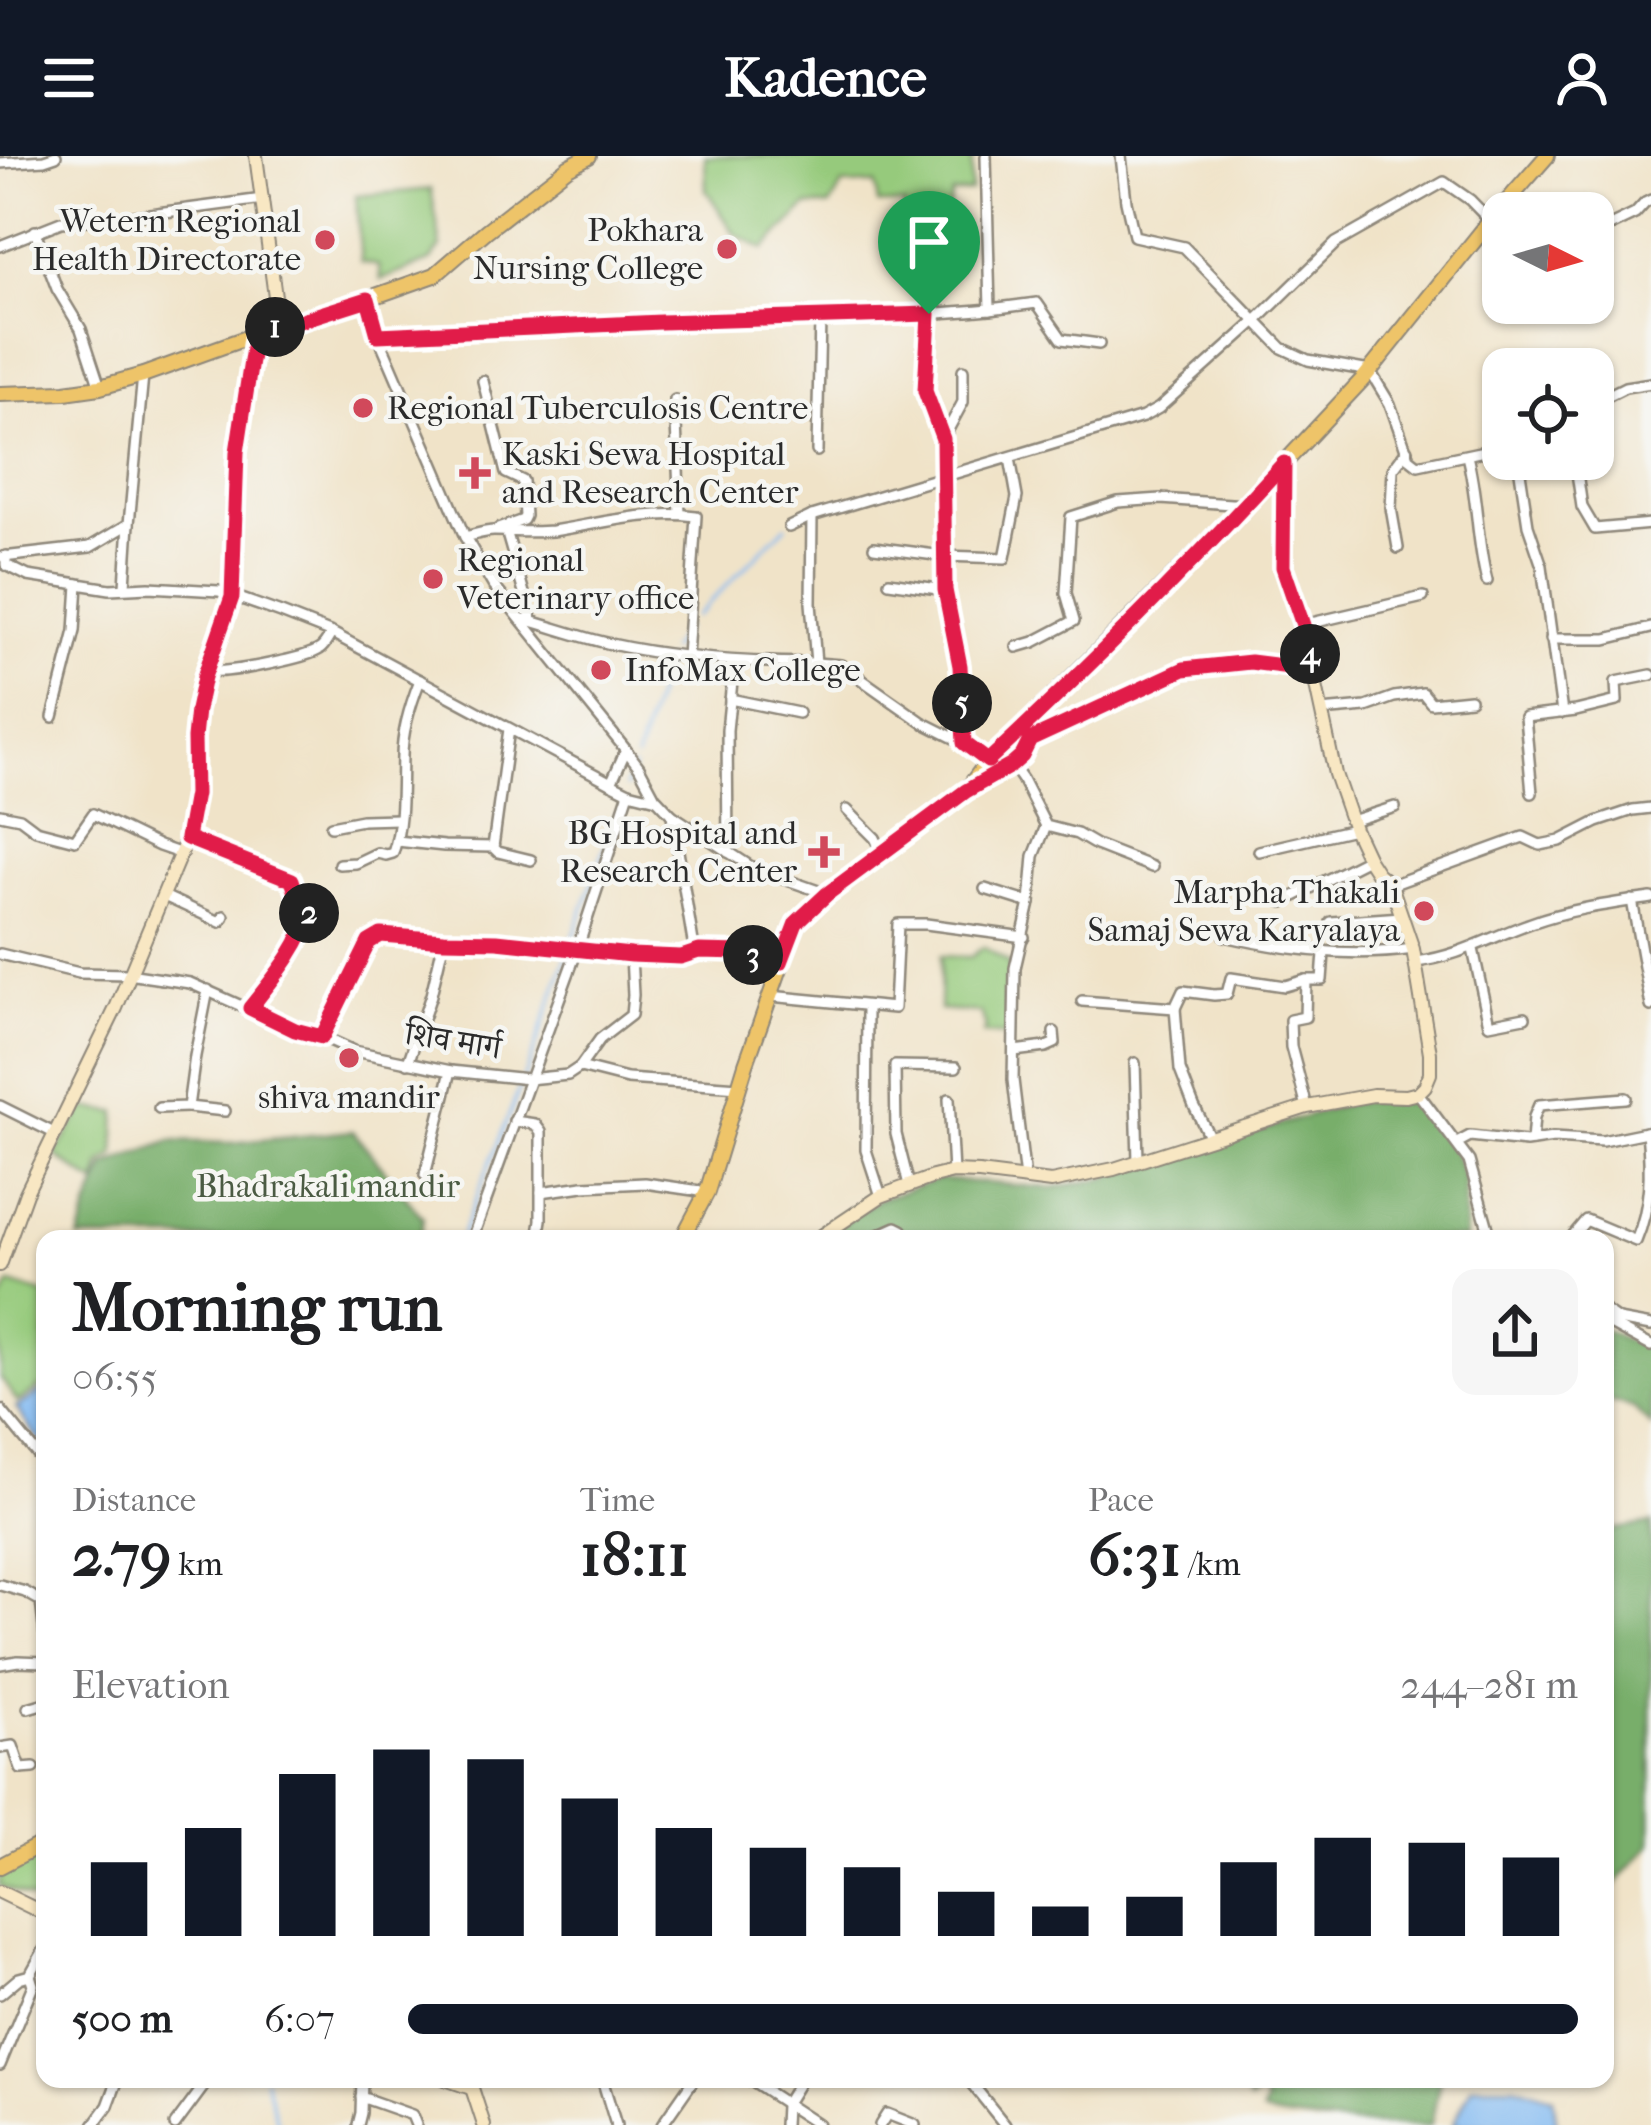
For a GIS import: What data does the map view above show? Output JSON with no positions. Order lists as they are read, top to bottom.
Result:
{
  "streets": {
    "street": ["शिव मार्ग"]
  },
  "parks": ["Bhadrakali mandir"],
  "places": {
    "other": [
      "Wetern Regional Health Directorate",
      "Pokhara Nursing College",
      "Regional Tuberculosis Centre",
      "Regional Veterinary office",
      "InfoMax College",
      "Marpha Thakali Samaj Sewa Karyalaya",
      "shiva mandir"
    ],
    "health": ["Kaski Sewa Hospital and Research Center", "BG Hospital and Research Center"]
  },
  "north": "right",
  "page": {
    "header": "Kadence",
    "pins": [
      "1",
      "4",
      "5",
      "2",
      "3"
    ],
    "heading": ["Morning run", "06:55"],
    "stats": [
      ["Distance", "2.79 km"],
      ["Time", "18:11"],
      ["Pace", "6:31 /km"]
    ],
    "chart": ["Elevation", "244–281 m"],
    "list": [
      {
        "name": "500 m",
        "note": "6:07"
      }
    ]
  }
}
